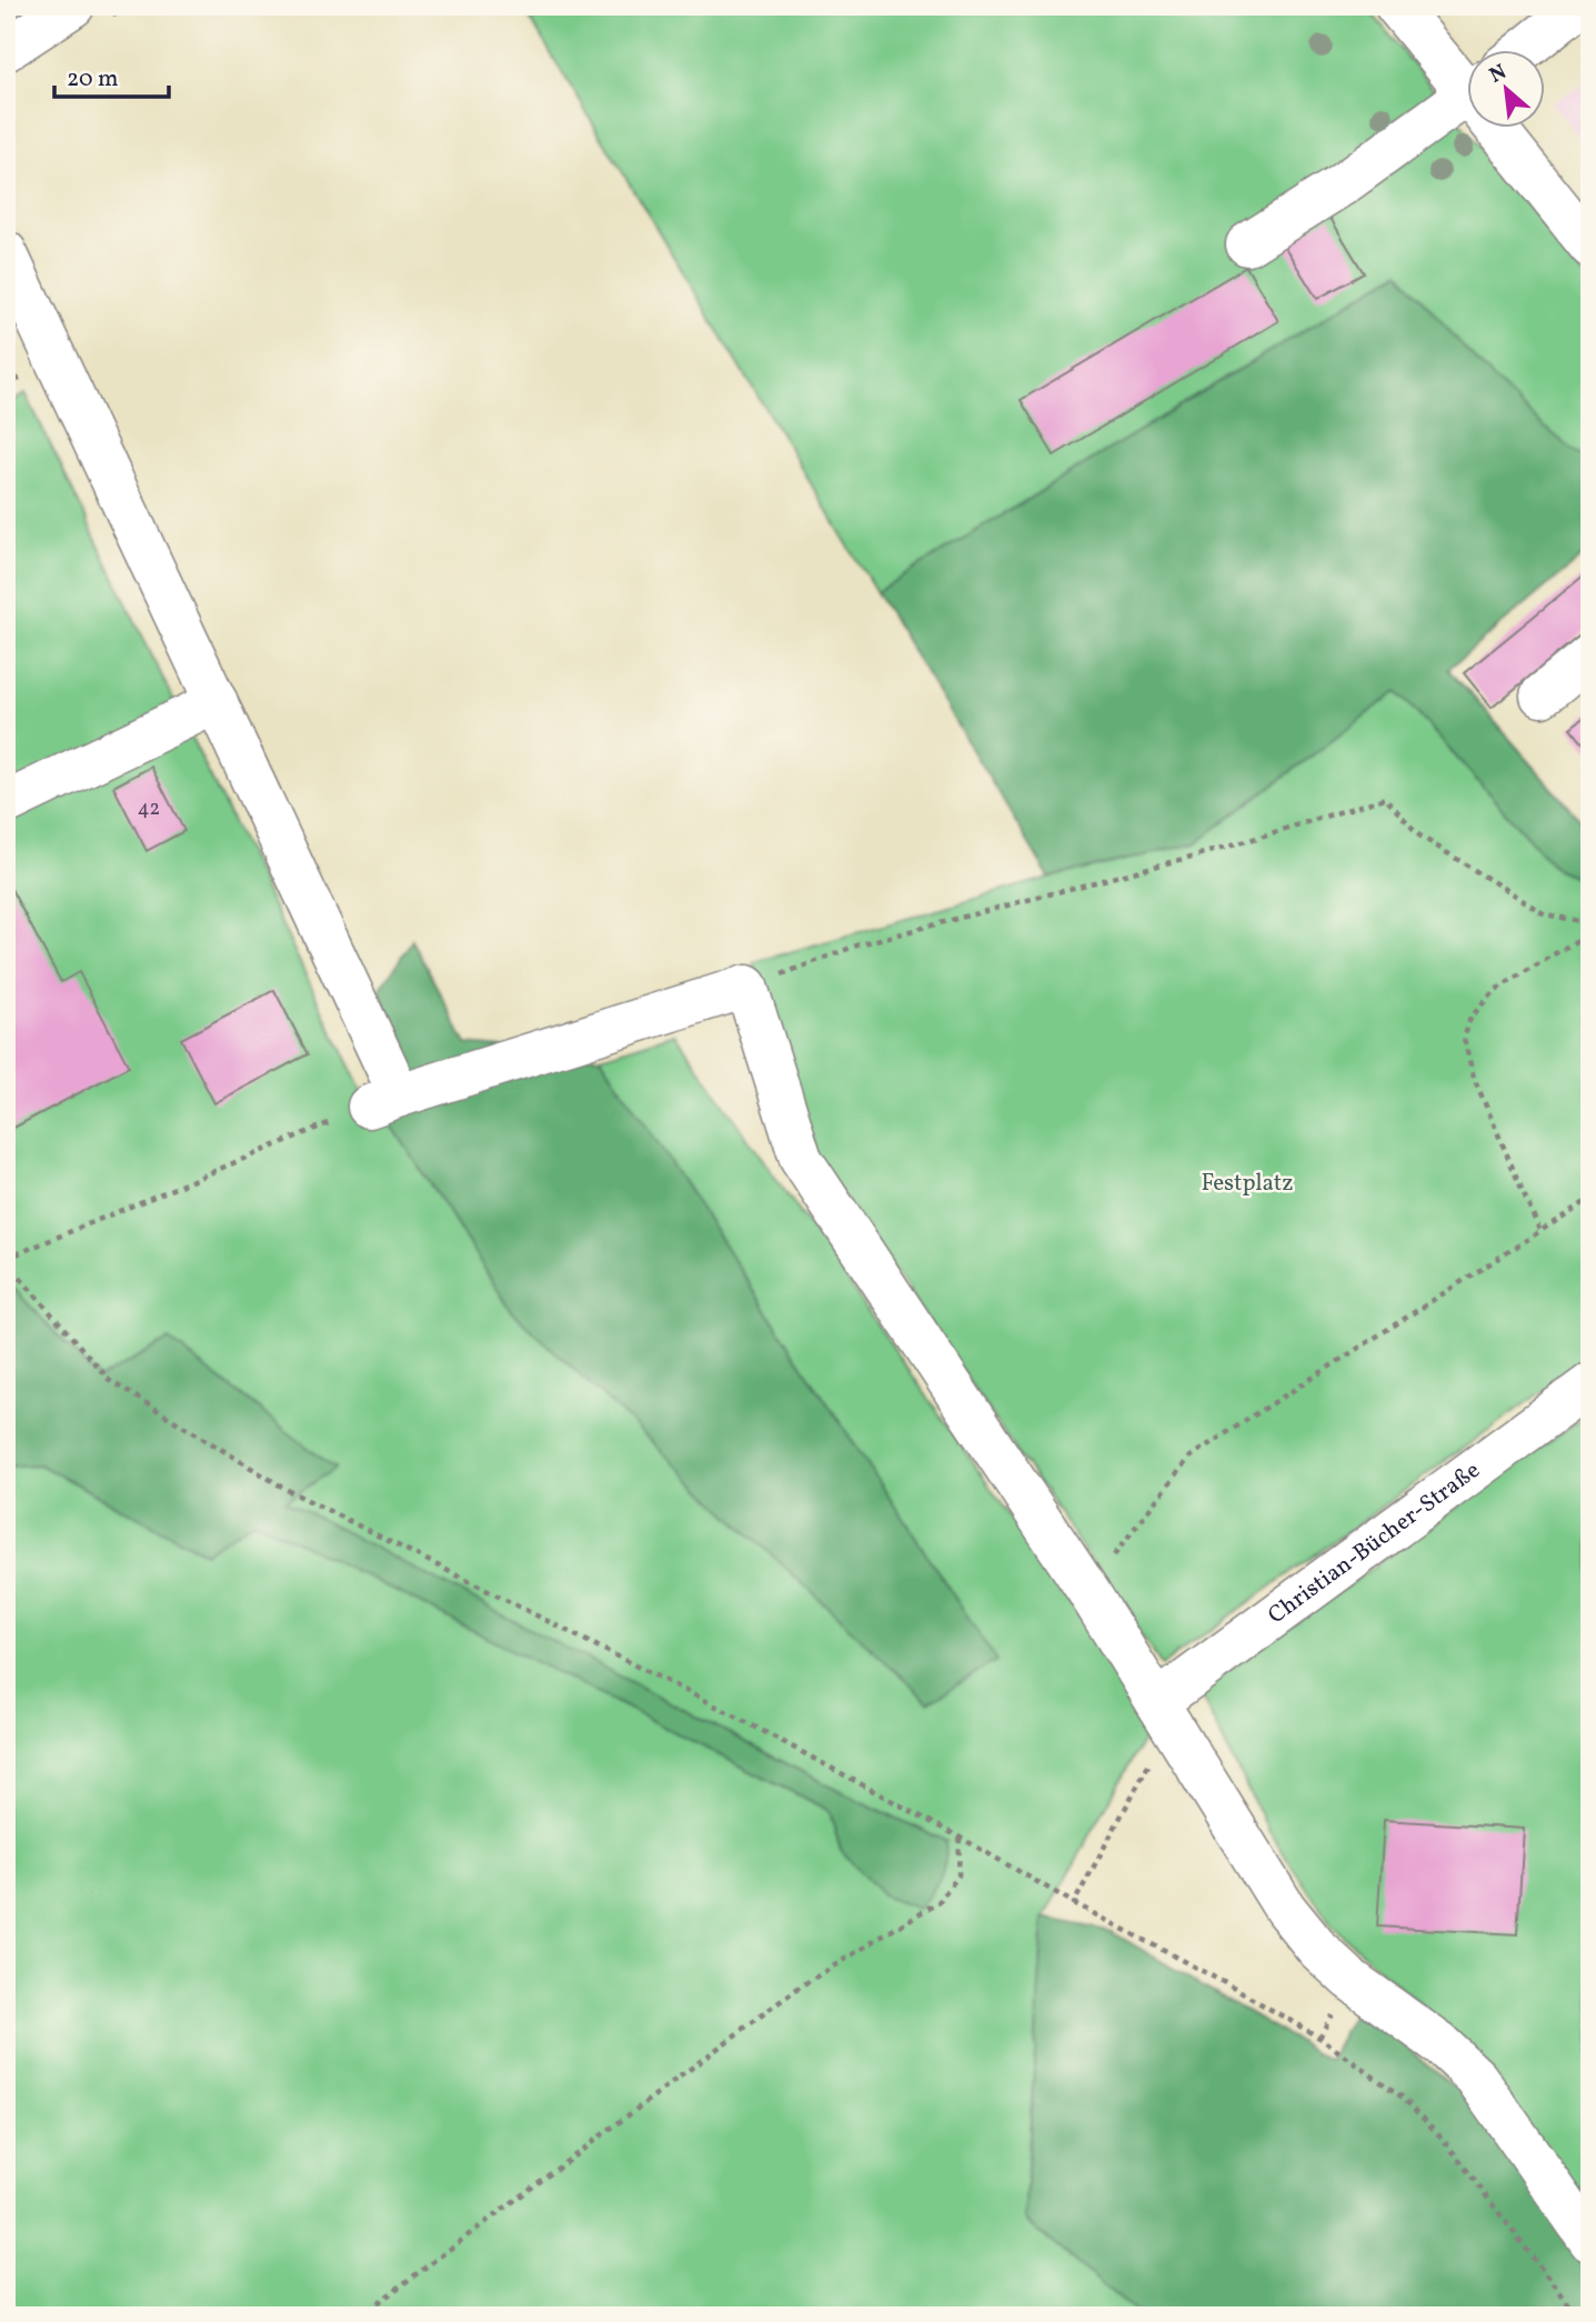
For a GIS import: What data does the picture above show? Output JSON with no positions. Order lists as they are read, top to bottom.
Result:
{
  "streets": {
    "street": ["Christian-Bücher-Straße"]
  },
  "parks": ["Festplatz"],
  "house_numbers": ["42"],
  "scale_bar": "20 m",
  "north": "top left"
}
